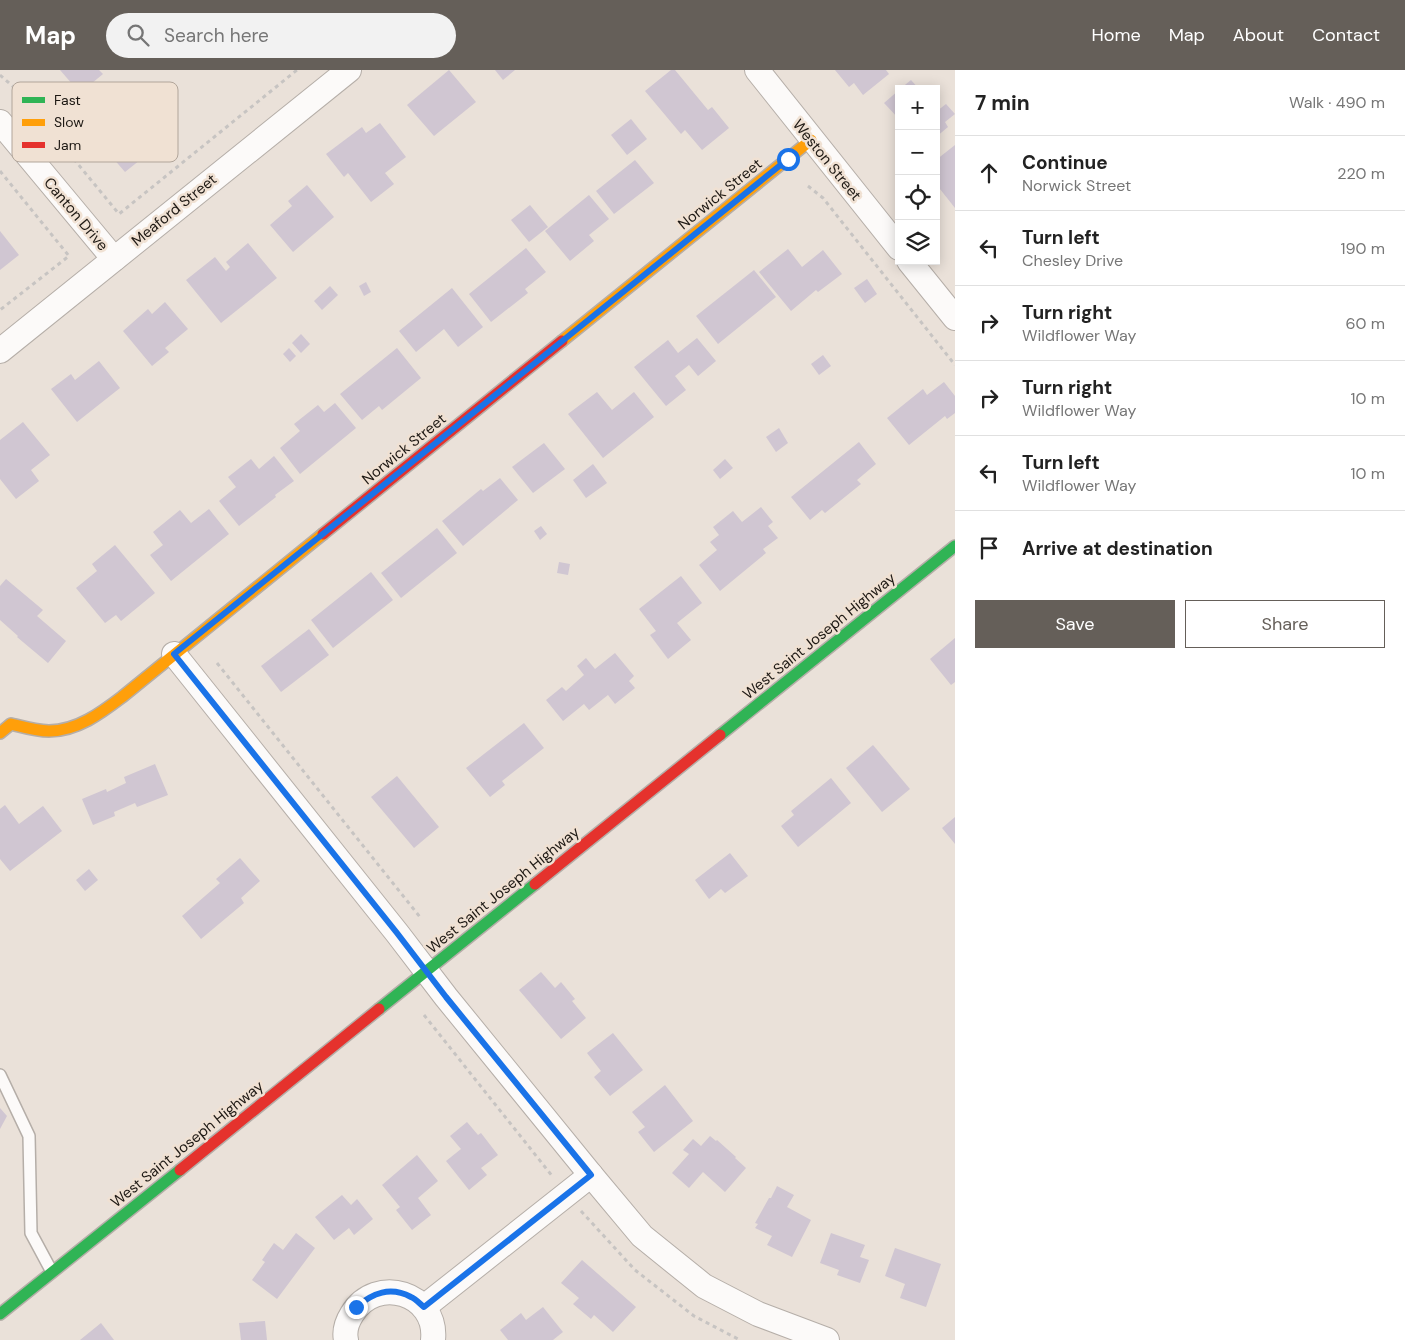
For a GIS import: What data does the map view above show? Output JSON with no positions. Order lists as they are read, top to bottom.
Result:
{
  "streets": {
    "street": [
      "Weston Street",
      "Norwick Street",
      "Meaford Street",
      "Canton Drive",
      "West Saint Joseph Highway"
    ]
  },
  "crossings": [
    ["Weston Street", "Norwick Street"],
    ["Meaford Street", "Canton Drive"]
  ],
  "legend": ["Fast", "Slow", "Jam"],
  "page": {
    "header": "Map",
    "search": "Search here",
    "nav": [
      "Home",
      "Map",
      "About",
      "Contact"
    ],
    "heading": ["7 min", "Walk · 490 m"],
    "map_buttons": ["+", "−"],
    "list": [
      ["Continue", "Norwick Street", "220 m"],
      ["Turn left", "Chesley Drive", "190 m"],
      ["Turn right", "Wildflower Way", "60 m"],
      ["Turn right", "Wildflower Way", "10 m"],
      ["Turn left", "Wildflower Way", "10 m"],
      "Arrive at destination"
    ],
    "buttons": ["Save", "Share"]
  }
}
